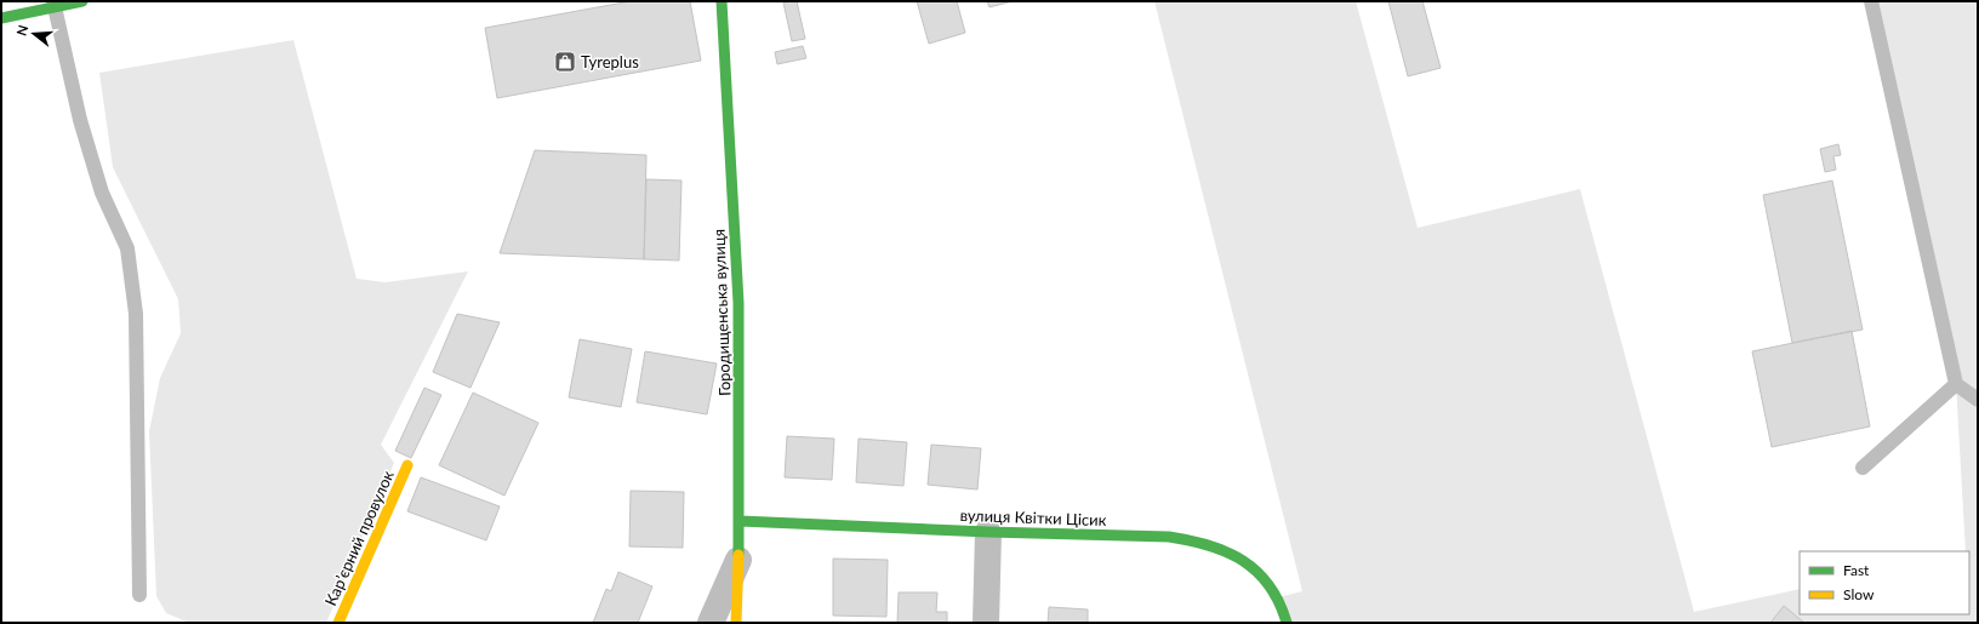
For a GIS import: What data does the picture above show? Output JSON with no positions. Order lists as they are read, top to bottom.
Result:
{
  "streets": {
    "street": ["Городищенська вулиця", "вулиця Квітки Цісик", "Карʼєрний провулок"]
  },
  "crossings": [
    ["Городищенська вулиця", "вулиця Квітки Цісик"]
  ],
  "places": {
    "shop": ["Tyreplus"]
  },
  "legend": ["Fast", "Slow"],
  "north": "left"
}
